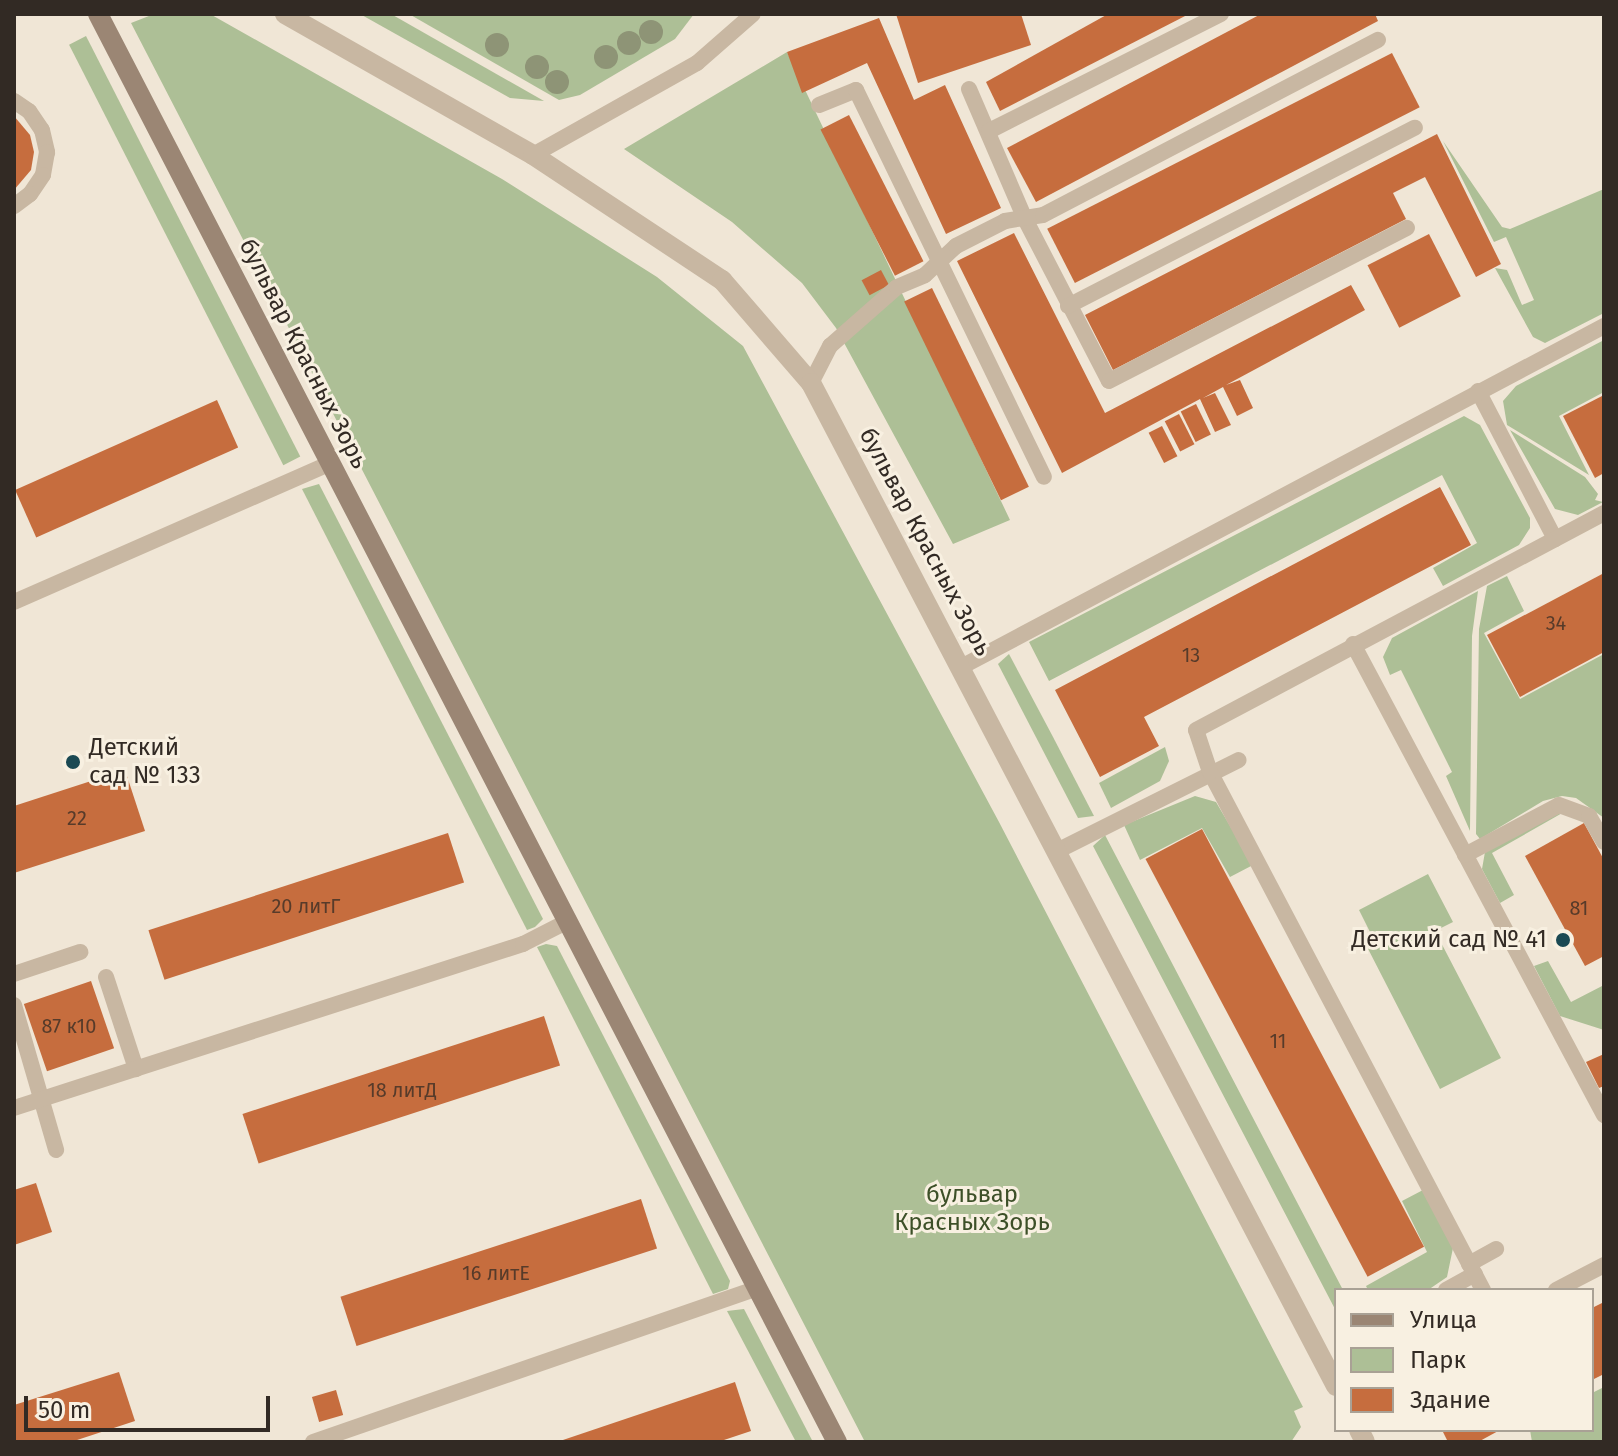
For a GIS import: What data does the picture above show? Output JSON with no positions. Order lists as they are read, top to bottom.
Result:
{
  "streets": {
    "street": ["бульвар Красных Зорь"]
  },
  "parks": ["бульвар Красных Зорь"],
  "places": ["Детский сад № 133", "Детский сад № 41"],
  "house_numbers": [
    "34",
    "13",
    "22",
    "20 литГ",
    "81",
    "87 к10",
    "11",
    "18 литД",
    "16 литЕ"
  ],
  "legend": ["Улица", "Парк", "Здание"],
  "scale_bar": "50 m"
}
